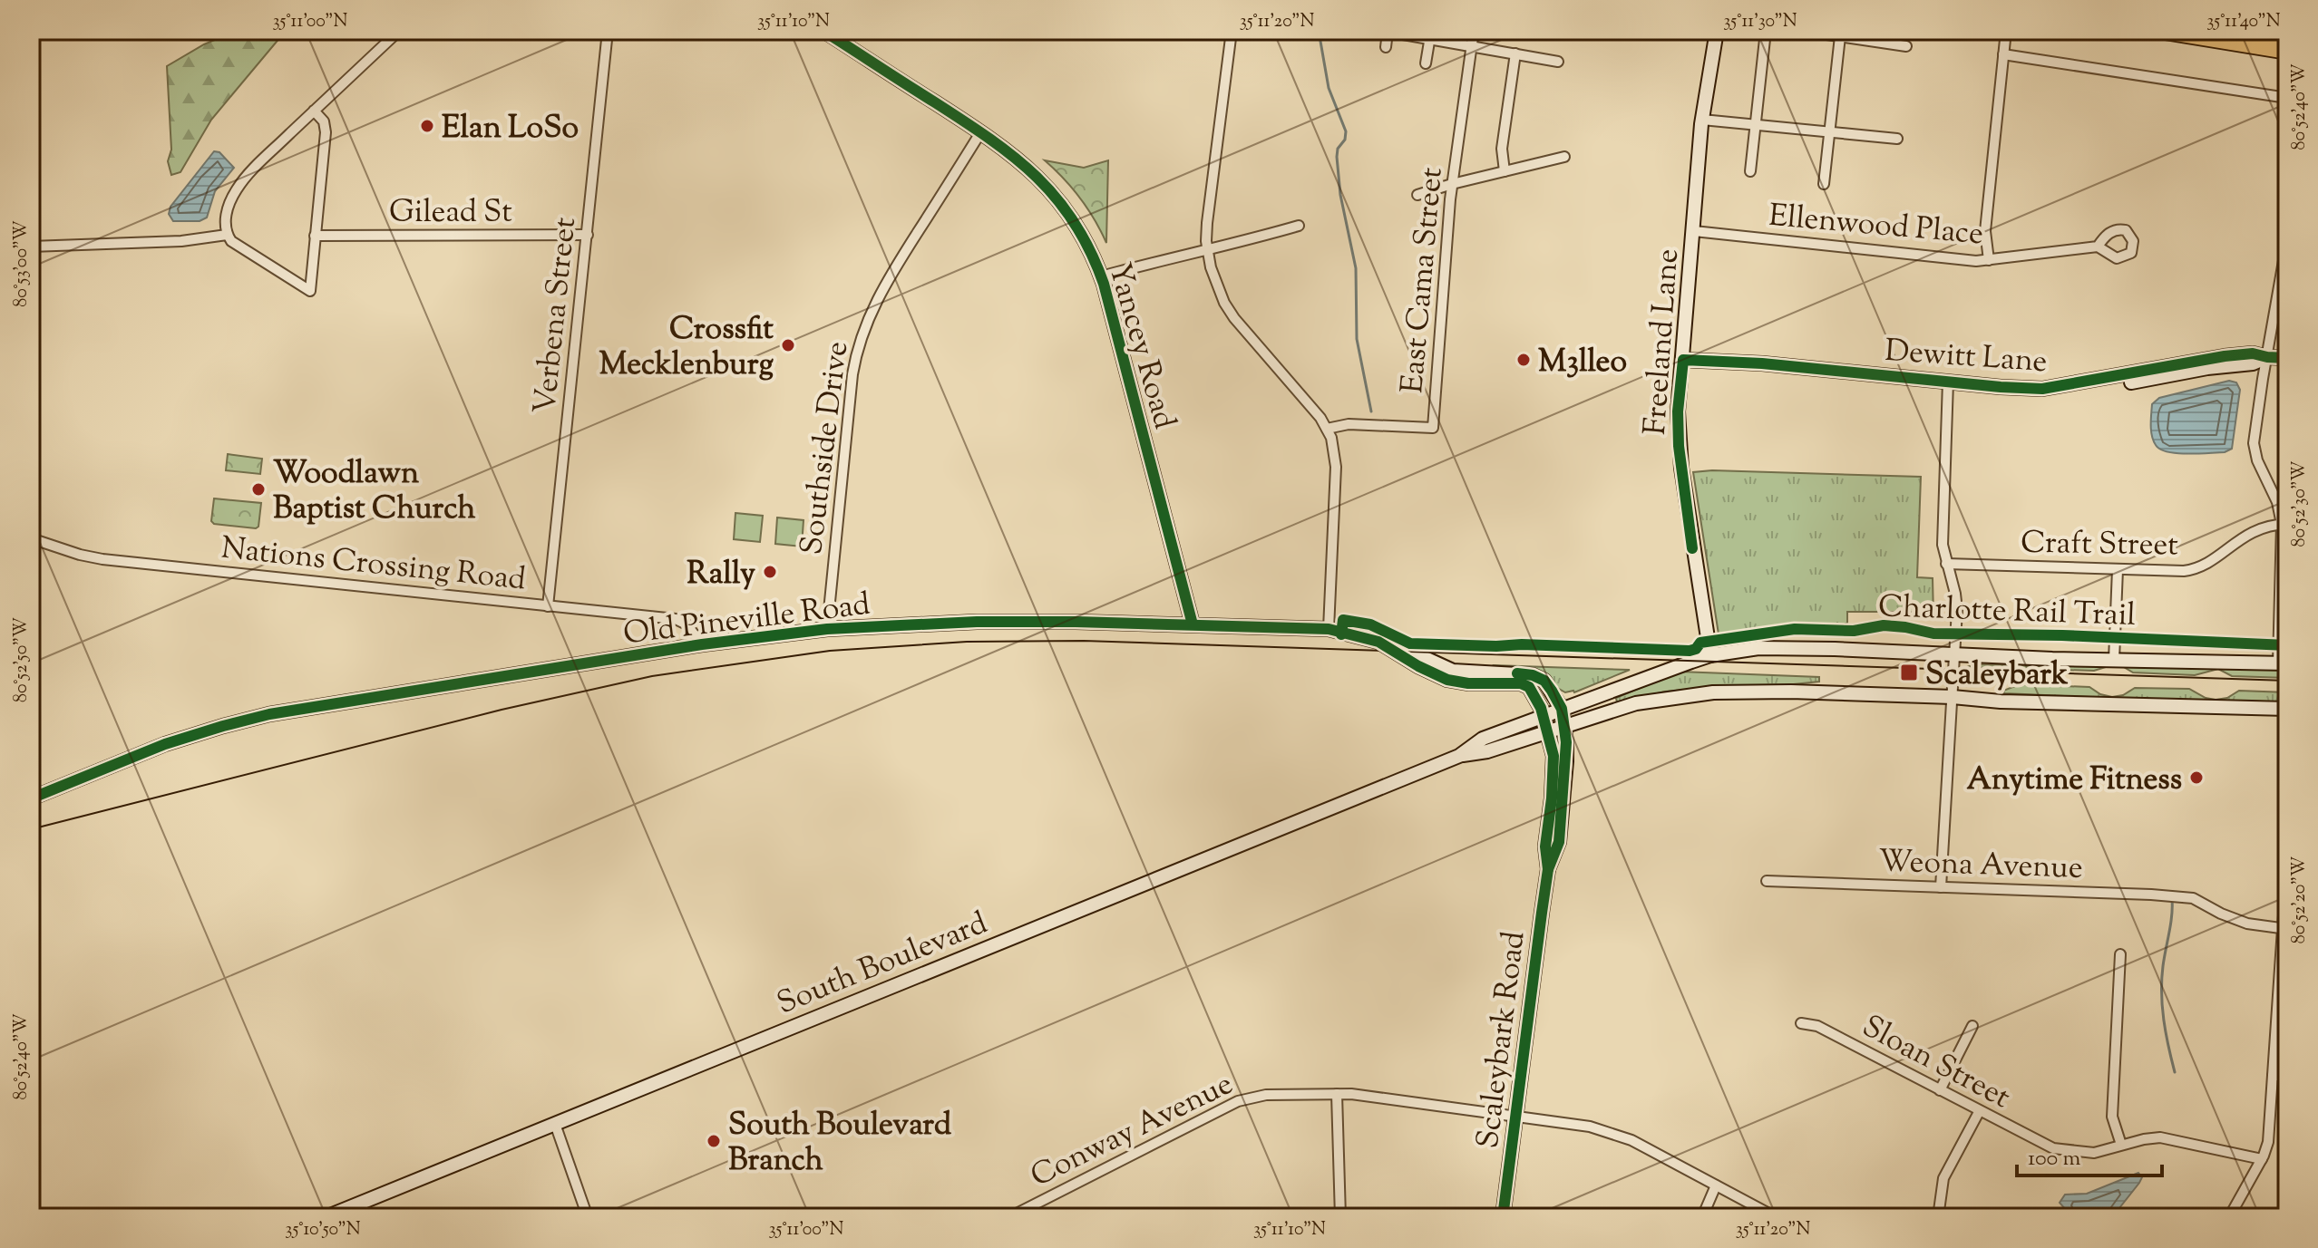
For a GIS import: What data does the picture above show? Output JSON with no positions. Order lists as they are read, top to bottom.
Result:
{
  "streets": {
    "street": [
      "Gilead St",
      "Ellenwood Place",
      "East Cama Street",
      "Verbena Street",
      "Freeland Lane",
      "Yancey Road",
      "Dewitt Lane",
      "Southside Drive",
      "Craft Street",
      "Nations Crossing Road",
      "Old Pineville Road",
      "Weona Avenue",
      "South Boulevard",
      "Scaleybark Road",
      "Sloan Street",
      "Conway Avenue"
    ],
    "cycle path": ["Charlotte Rail Trail"]
  },
  "crossings": [
    ["Gilead St", "Verbena Street"],
    ["Ellenwood Place", "Freeland Lane"],
    ["Verbena Street", "Nations Crossing Road"],
    ["Freeland Lane", "Dewitt Lane"],
    ["Freeland Lane", "South Boulevard"],
    ["Yancey Road", "Southside Drive"],
    ["Yancey Road", "Old Pineville Road"],
    ["Southside Drive", "Old Pineville Road"],
    ["Nations Crossing Road", "Old Pineville Road"],
    ["Old Pineville Road", "South Boulevard"],
    ["Old Pineville Road", "Scaleybark Road"],
    ["South Boulevard", "Scaleybark Road"],
    ["Scaleybark Road", "Conway Avenue"]
  ],
  "places": {
    "other": [
      "Elan LoSo",
      "Crossfit Mecklenburg",
      "M3lleo",
      "Woodlawn Baptist Church",
      "Rally",
      "Anytime Fitness",
      "South Boulevard Branch"
    ],
    "transit": ["Scaleybark"]
  },
  "scale_bar": "100 m",
  "coordinates": [
    "35°11'00\"N",
    "35°11'10\"N",
    "35°11'20\"N",
    "35°11'30\"N",
    "35°11'40\"N",
    "80°52'40\"W",
    "80°53'00\"W",
    "80°52'30\"W",
    "80°52'50\"W",
    "80°52'20\"W",
    "35°10'50\"N"
  ]
}
